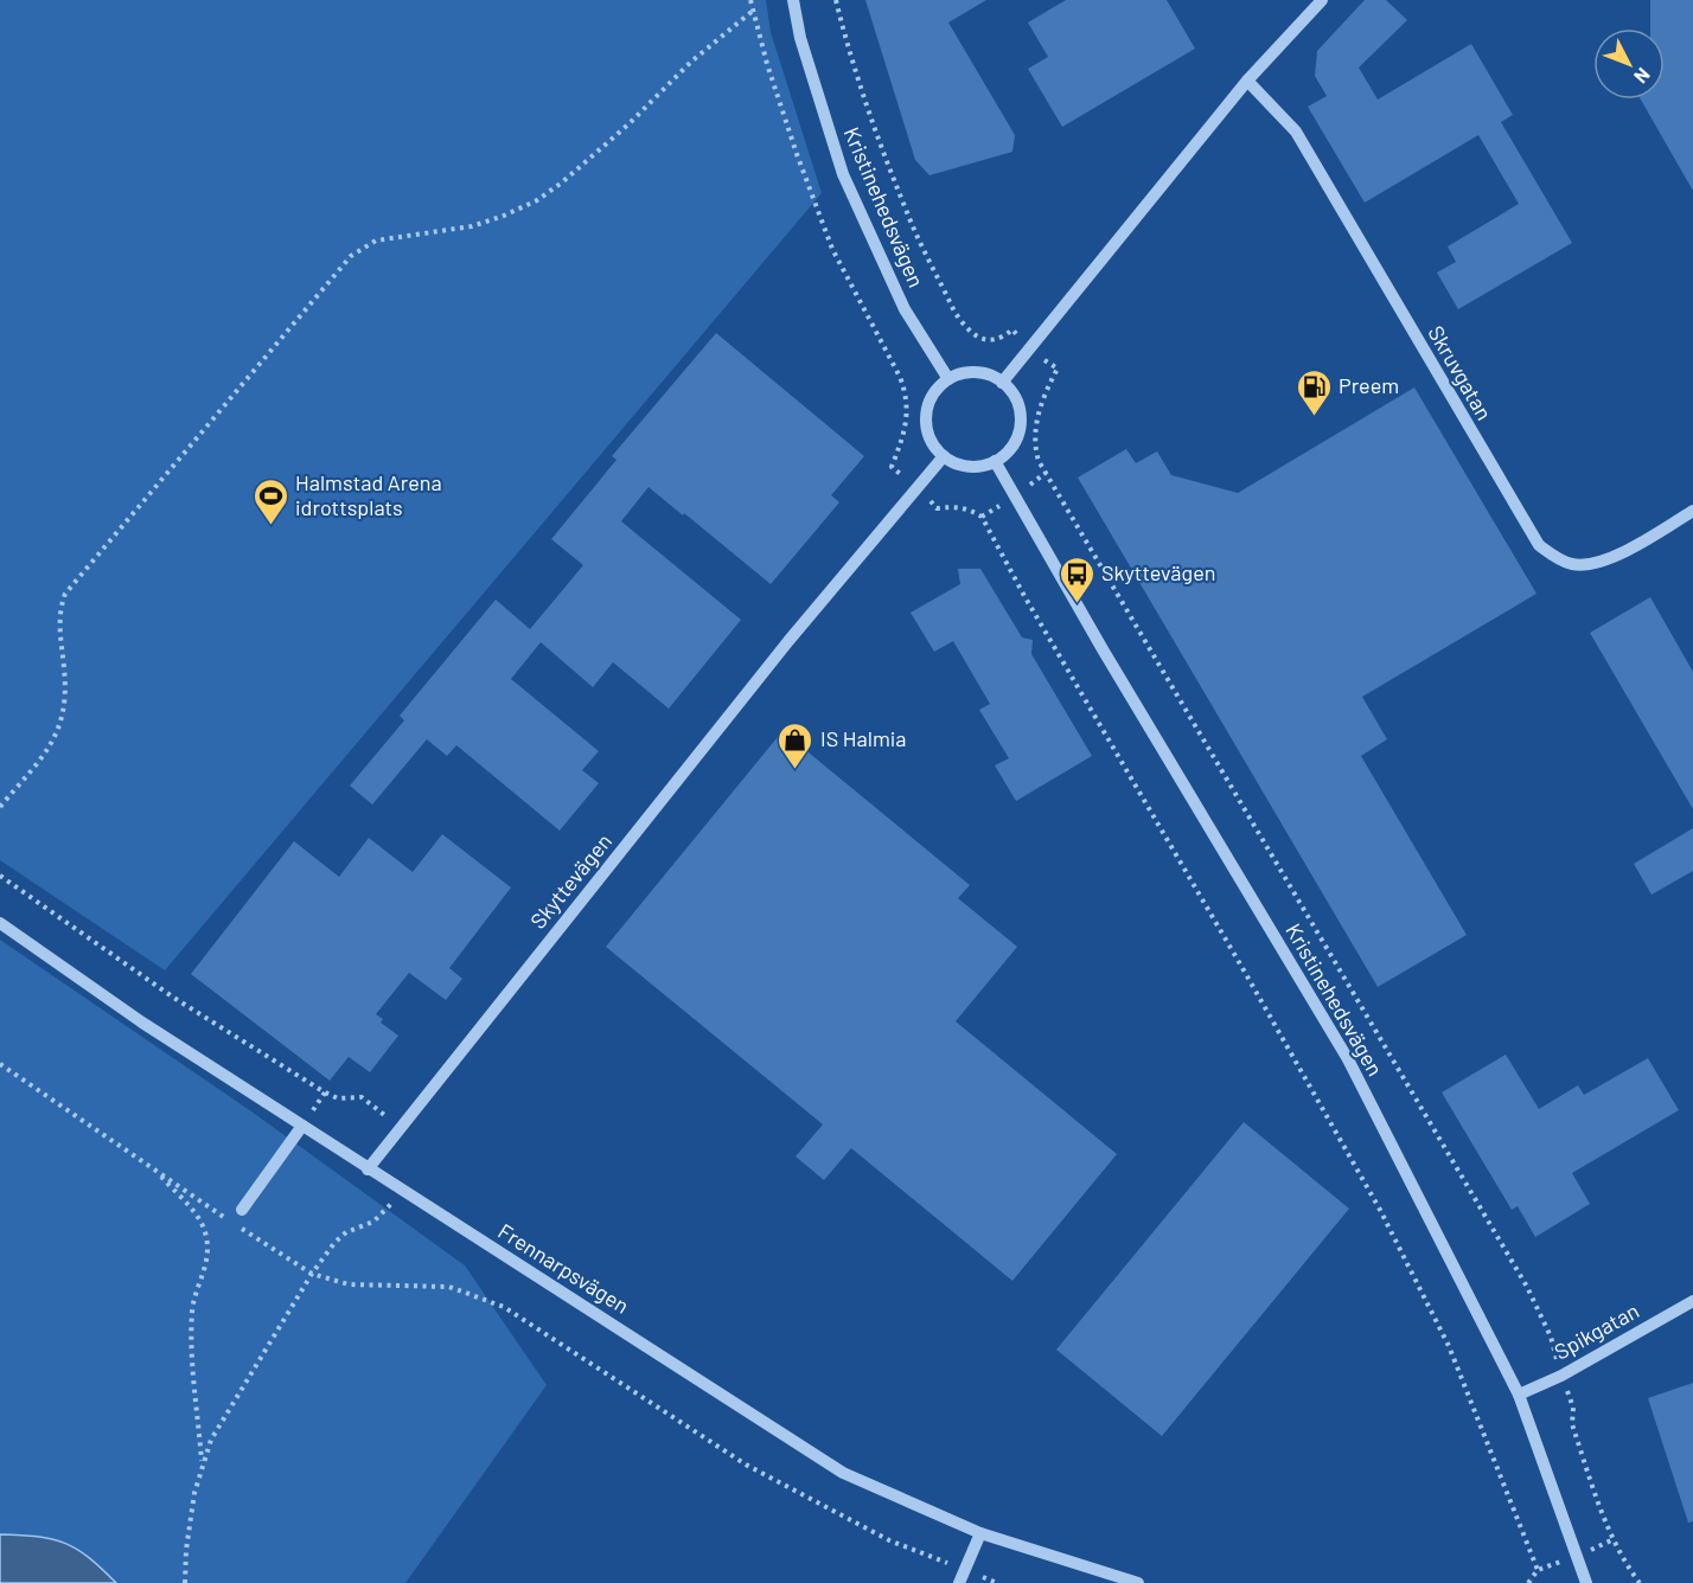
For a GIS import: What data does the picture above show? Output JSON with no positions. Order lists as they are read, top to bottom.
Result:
{
  "streets": {
    "street": [
      "Kristinehedsvägen",
      "Skruvgatan",
      "Skyttevägen",
      "Frennarpsvägen",
      "Spikgatan"
    ]
  },
  "crossings": [
    ["Kristinehedsvägen", "Skyttevägen"],
    ["Kristinehedsvägen", "Spikgatan"],
    ["Skyttevägen", "Frennarpsvägen"]
  ],
  "places": {
    "fuel station": ["Preem"],
    "sports": ["Halmstad Arena idrottsplats"],
    "bus stop": ["Skyttevägen"],
    "shop": ["IS Halmia"]
  },
  "north": "bottom right"
}
